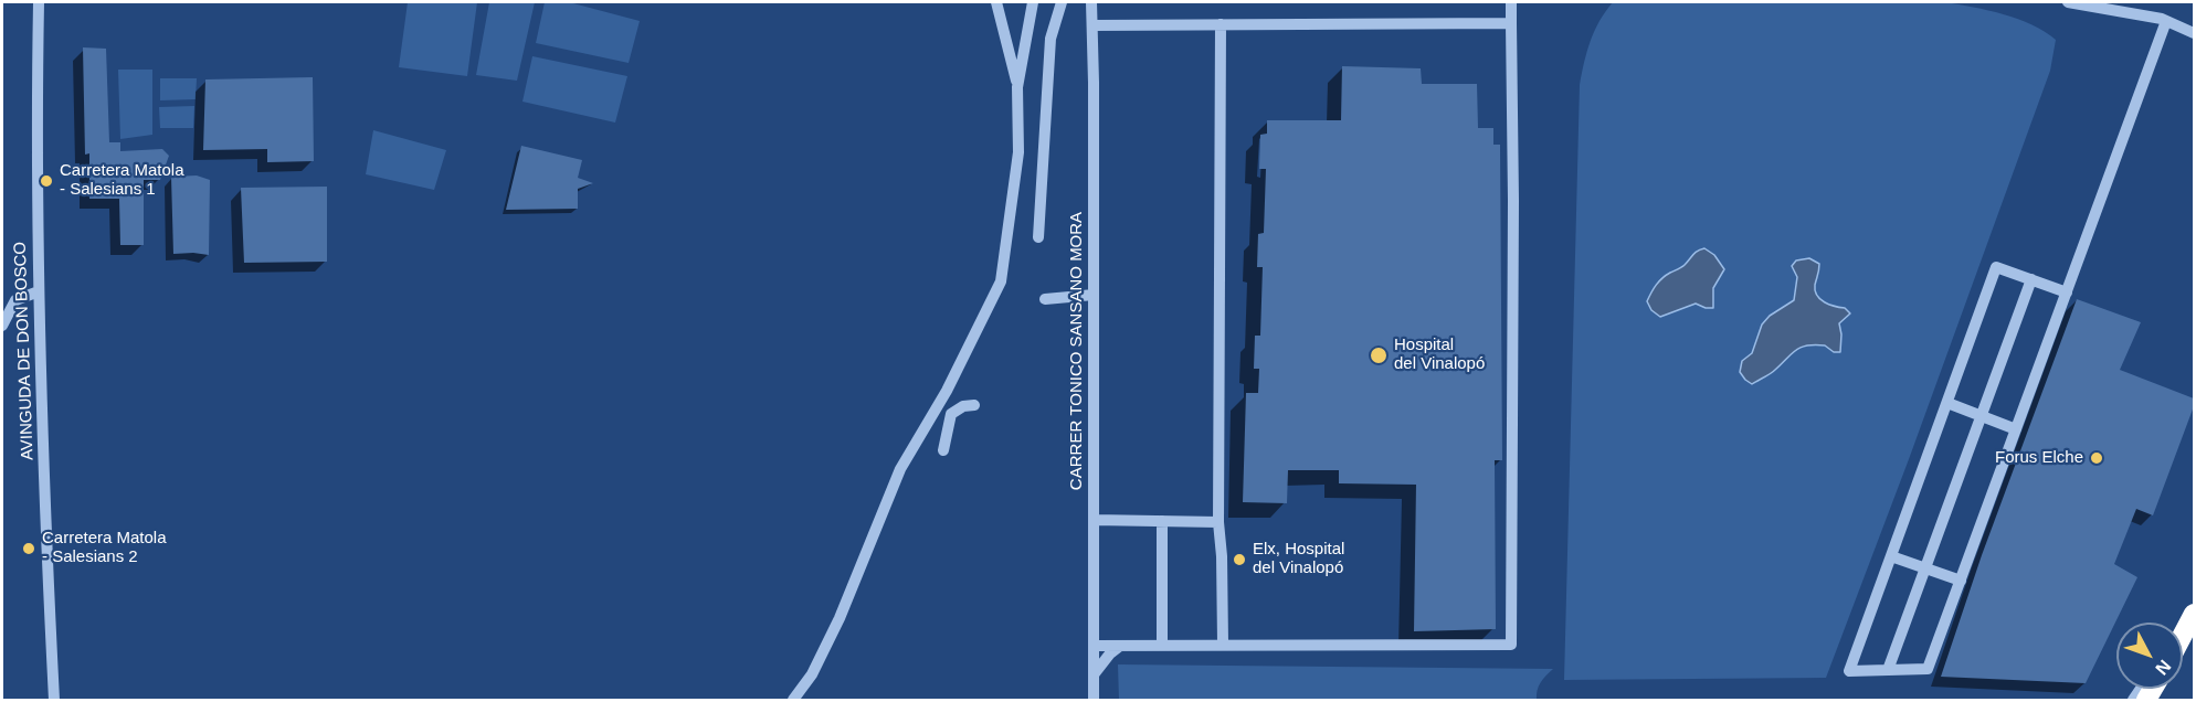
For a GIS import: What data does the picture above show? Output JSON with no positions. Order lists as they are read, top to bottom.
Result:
{
  "streets": {
    "street": ["AVINGUDA DE DON BOSCO", "CARRER TONICO SANSANO MORA"]
  },
  "places": [
    "Carretera Matola - Salesians 1",
    "Hospital del Vinalopó",
    "Forus Elche",
    "Carretera Matola - Salesians 2",
    "Elx, Hospital del Vinalopó"
  ],
  "north": "bottom right"
}
